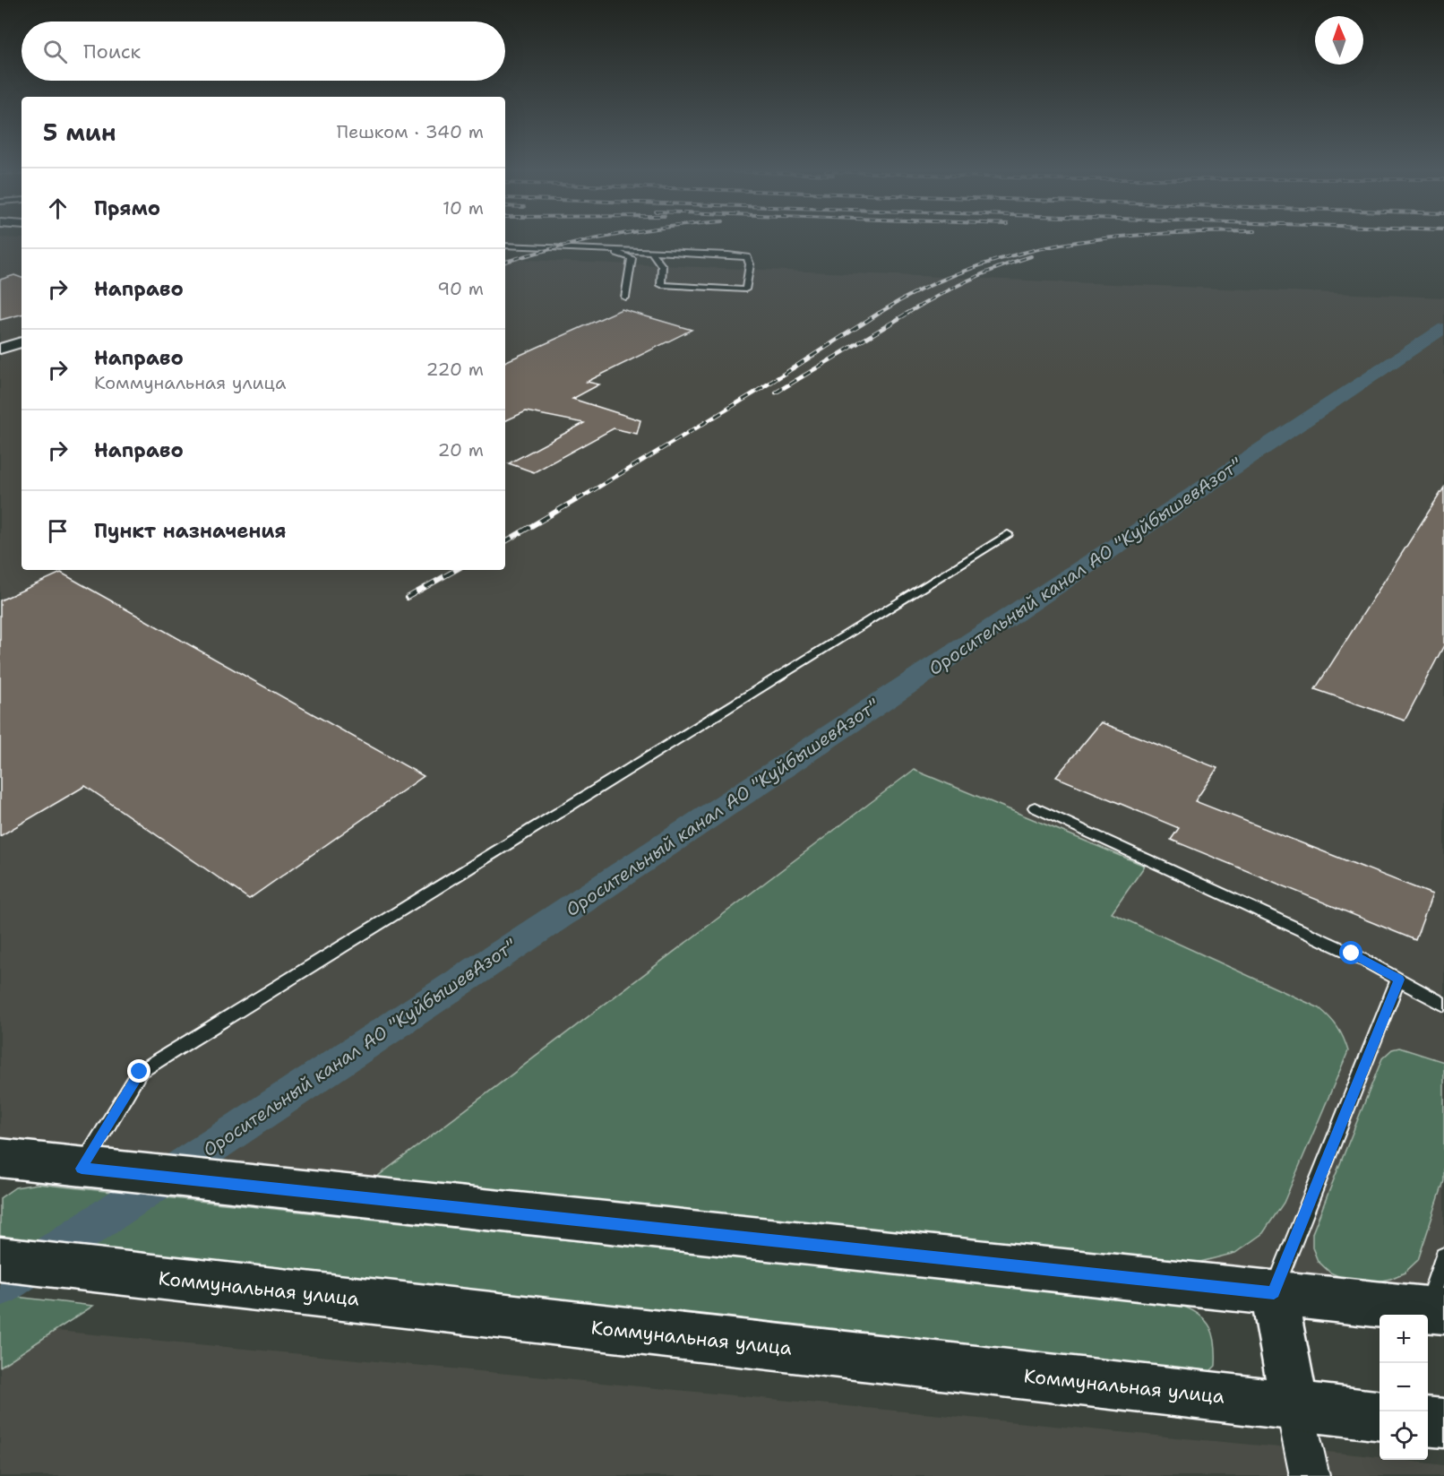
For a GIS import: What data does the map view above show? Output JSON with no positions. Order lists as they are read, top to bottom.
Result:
{
  "streets": {
    "main road": ["Коммунальная улица"]
  },
  "water": ["Оросительный канал АО \"КуйбышевАзот\""],
  "north": "top",
  "page": {
    "search": "Поиск",
    "heading": ["5 мин", "Пешком · 340 m"],
    "list": [
      ["Прямо", "10 m"],
      ["Направо", "90 m"],
      ["Направо", "Коммунальная улица", "220 m"],
      ["Направо", "20 m"],
      "Пункт назначения"
    ],
    "map_buttons": ["+", "−"]
  }
}
